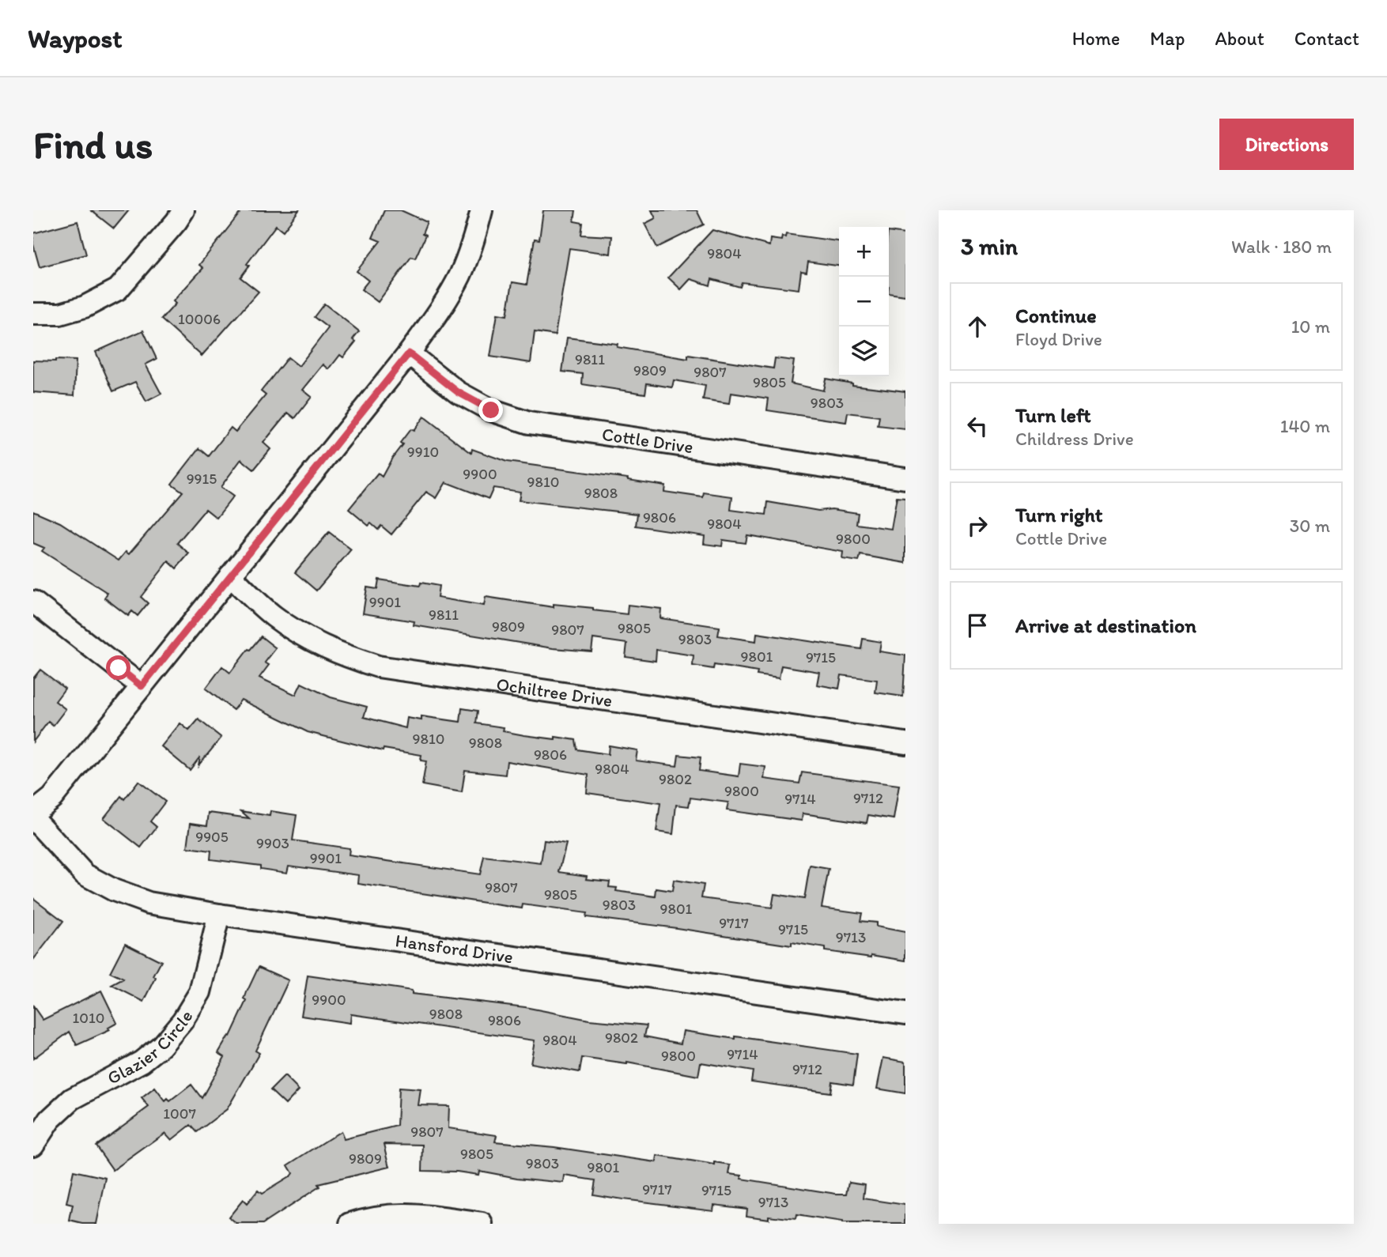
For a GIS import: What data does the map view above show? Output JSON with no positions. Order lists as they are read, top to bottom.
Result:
{
  "streets": {
    "street": [
      "Cottle Drive",
      "Ochiltree Drive",
      "Hansford Drive",
      "Glazier Circle"
    ]
  },
  "crossings": [
    ["Hansford Drive", "Glazier Circle"]
  ],
  "house_numbers": [
    "9804",
    "10006",
    "9811",
    "9809",
    "9807",
    "9805",
    "9803",
    "9910",
    "9900",
    "9915",
    "9810",
    "9808",
    "9806",
    "9804",
    "9800",
    "9901",
    "9811",
    "9809",
    "9805",
    "9807",
    "9803",
    "9801",
    "9715",
    "9810",
    "9808",
    "9806",
    "9804",
    "9802",
    "9800",
    "9712",
    "9714",
    "9905",
    "9903",
    "9901",
    "9807",
    "9805",
    "9803",
    "9801",
    "9717",
    "9715",
    "9713",
    "9900",
    "9808",
    "1010",
    "9806",
    "9802",
    "9804",
    "9714",
    "9800",
    "9712",
    "1007",
    "9807",
    "9805",
    "9809",
    "9803",
    "9801",
    "9717",
    "9715",
    "9713"
  ],
  "page": {
    "header": "Waypost",
    "nav": [
      "Home",
      "Map",
      "About",
      "Contact"
    ],
    "buttons": "Directions",
    "title": "Find us",
    "heading": ["3 min", "Walk · 180 m"],
    "map_buttons": ["+", "−"],
    "list": [
      ["Continue", "Floyd Drive", "10 m"],
      ["Turn left", "Childress Drive", "140 m"],
      ["Turn right", "Cottle Drive", "30 m"],
      "Arrive at destination"
    ]
  }
}
